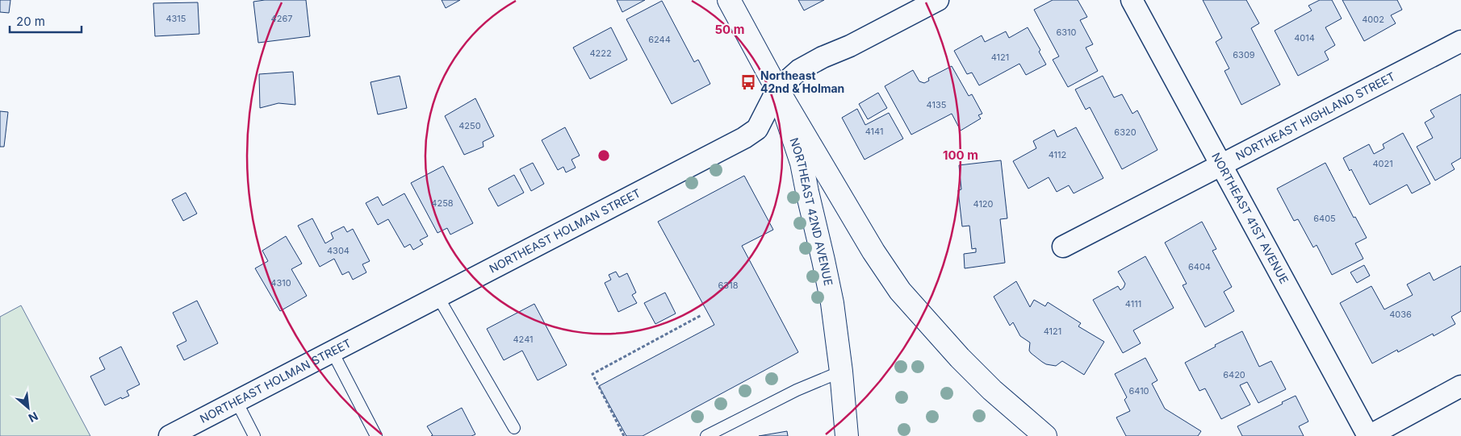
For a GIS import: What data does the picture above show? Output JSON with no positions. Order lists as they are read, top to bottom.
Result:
{
  "streets": {
    "street": [
      "NORTHEAST HIGHLAND STREET",
      "NORTHEAST 42ND AVENUE",
      "NORTHEAST 41ST AVENUE",
      "NORTHEAST HOLMAN STREET"
    ]
  },
  "crossings": [
    ["NORTHEAST HIGHLAND STREET", "NORTHEAST 41ST AVENUE"],
    ["NORTHEAST 42ND AVENUE", "NORTHEAST HOLMAN STREET"]
  ],
  "places": {
    "bus stop": ["Northeast 42nd & Holman"]
  },
  "house_numbers": [
    "4315",
    "4267",
    "4002",
    "6310",
    "4014",
    "6244",
    "4222",
    "6309",
    "4121",
    "4135",
    "4250",
    "4141",
    "6320",
    "4112",
    "4021",
    "4258",
    "4120",
    "6405",
    "4304",
    "6404",
    "4310",
    "6318",
    "4111",
    "4036",
    "4121",
    "4241",
    "6420",
    "6410"
  ],
  "scale_bar": "20 m",
  "north": "bottom right",
  "rings": ["50 m", "100 m"]
}
